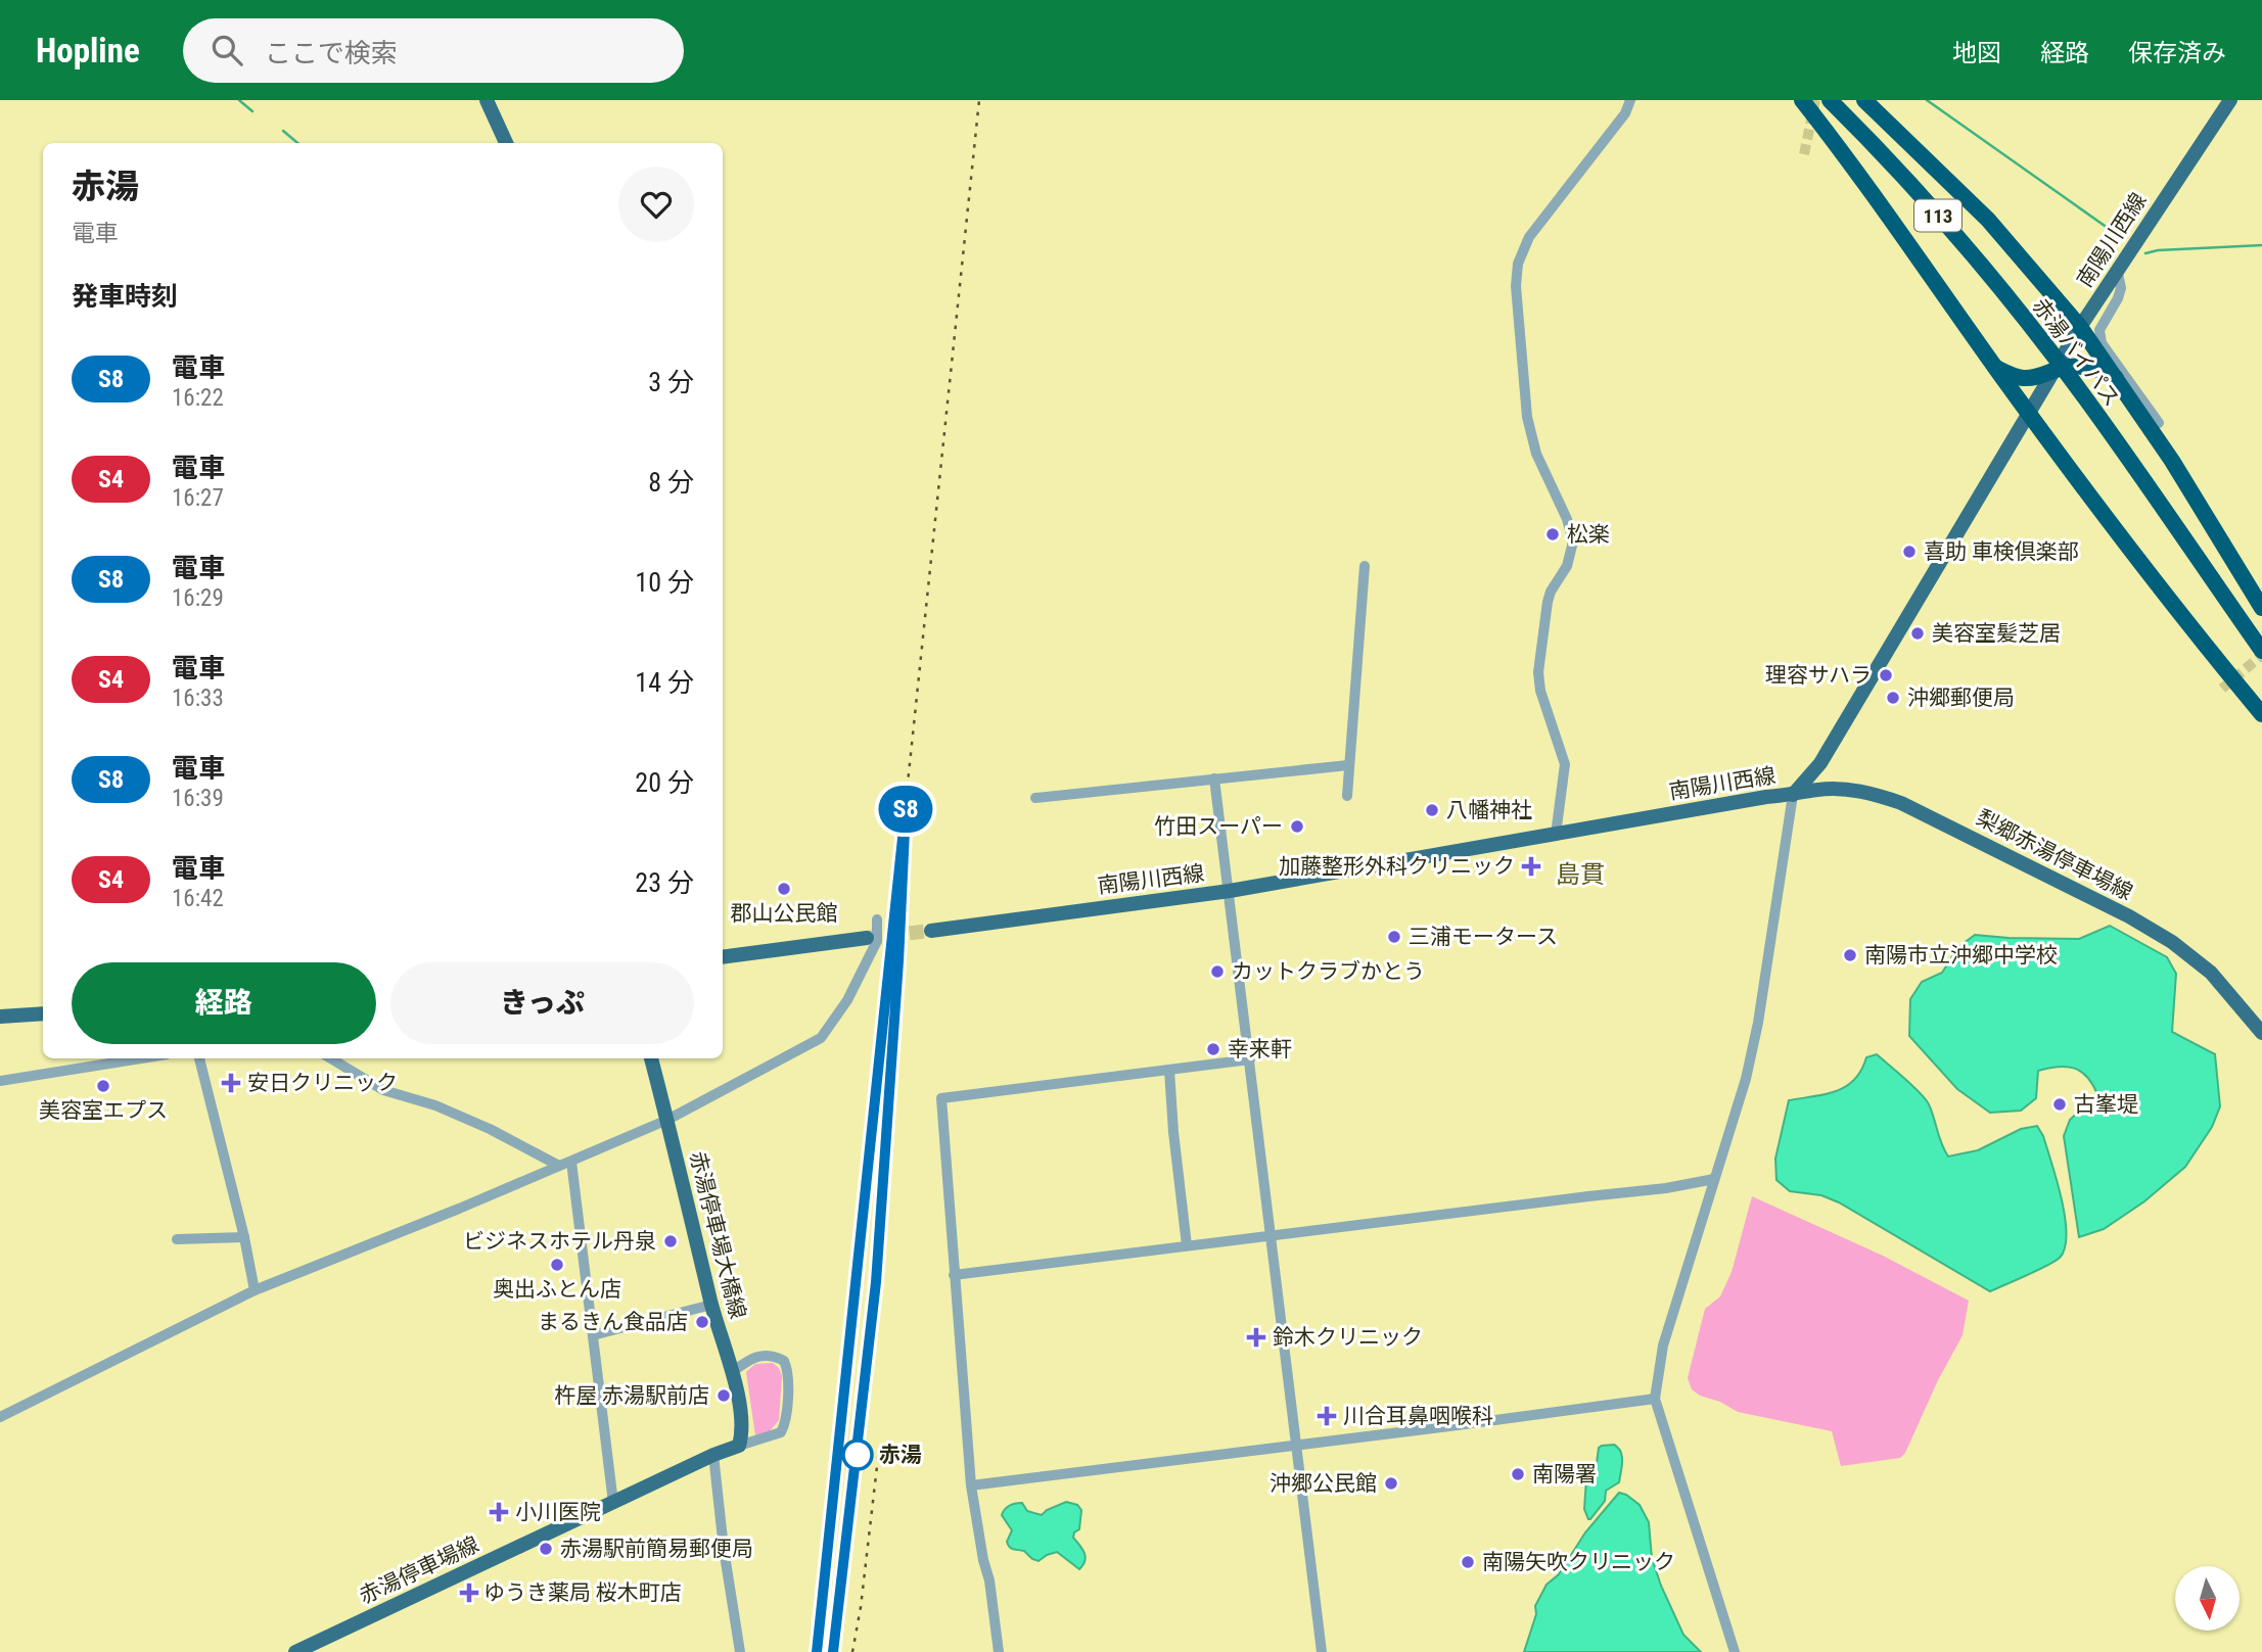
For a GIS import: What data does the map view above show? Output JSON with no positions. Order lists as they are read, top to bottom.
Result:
{
  "streets": {
    "highway": ["113", "赤湯バイパス"],
    "main road": [
      "南陽川西線",
      "梨郷赤湯停車場線",
      "赤湯停車場大橋線",
      "赤湯停車場線"
    ]
  },
  "crossings": [
    ["南陽川西線", "梨郷赤湯停車場線"],
    ["赤湯停車場大橋線", "赤湯停車場線"]
  ],
  "districts": ["島貫"],
  "places": {
    "other": [
      "松楽",
      "喜助 車検倶楽部",
      "美容室髪芝居",
      "理容サハラ",
      "沖郷郵便局",
      "八幡神社",
      "竹田スーパー",
      "郡山公民館",
      "三浦モータース",
      "南陽市立沖郷中学校",
      "カットクラブかとう",
      "幸来軒",
      "美容室エプス",
      "古峯堤",
      "ビジネスホテル丹泉",
      "奥出ふとん店",
      "まるきん食品店",
      "杵屋 赤湯駅前店",
      "赤湯",
      "南陽署",
      "沖郷公民館",
      "赤湯駅前簡易郵便局",
      "南陽矢吹クリニック"
    ],
    "health": [
      "加藤整形外科クリニック",
      "安日クリニック",
      "鈴木クリニック",
      "川合耳鼻咽喉科",
      "小川医院",
      "ゆうき薬局 桜木町店"
    ]
  },
  "north": "bottom",
  "page": {
    "header": "Hopline",
    "search": "ここで検索",
    "nav": ["地図", "経路", "保存済み"],
    "on_map": "S8",
    "heading": [
      ["赤湯", "電車"],
      "発車時刻"
    ],
    "list": [
      {
        "mark": "S8",
        "name": "電車",
        "note": "16:22",
        "value": "3 分"
      },
      {
        "mark": "S4",
        "name": "電車",
        "note": "16:27",
        "value": "8 分"
      },
      {
        "mark": "S8",
        "name": "電車",
        "note": "16:29",
        "value": "10 分"
      },
      {
        "mark": "S4",
        "name": "電車",
        "note": "16:33",
        "value": "14 分"
      },
      {
        "mark": "S8",
        "name": "電車",
        "note": "16:39",
        "value": "20 分"
      },
      {
        "mark": "S4",
        "name": "電車",
        "note": "16:42",
        "value": "23 分"
      }
    ],
    "buttons": ["経路", "きっぷ"]
  }
}
